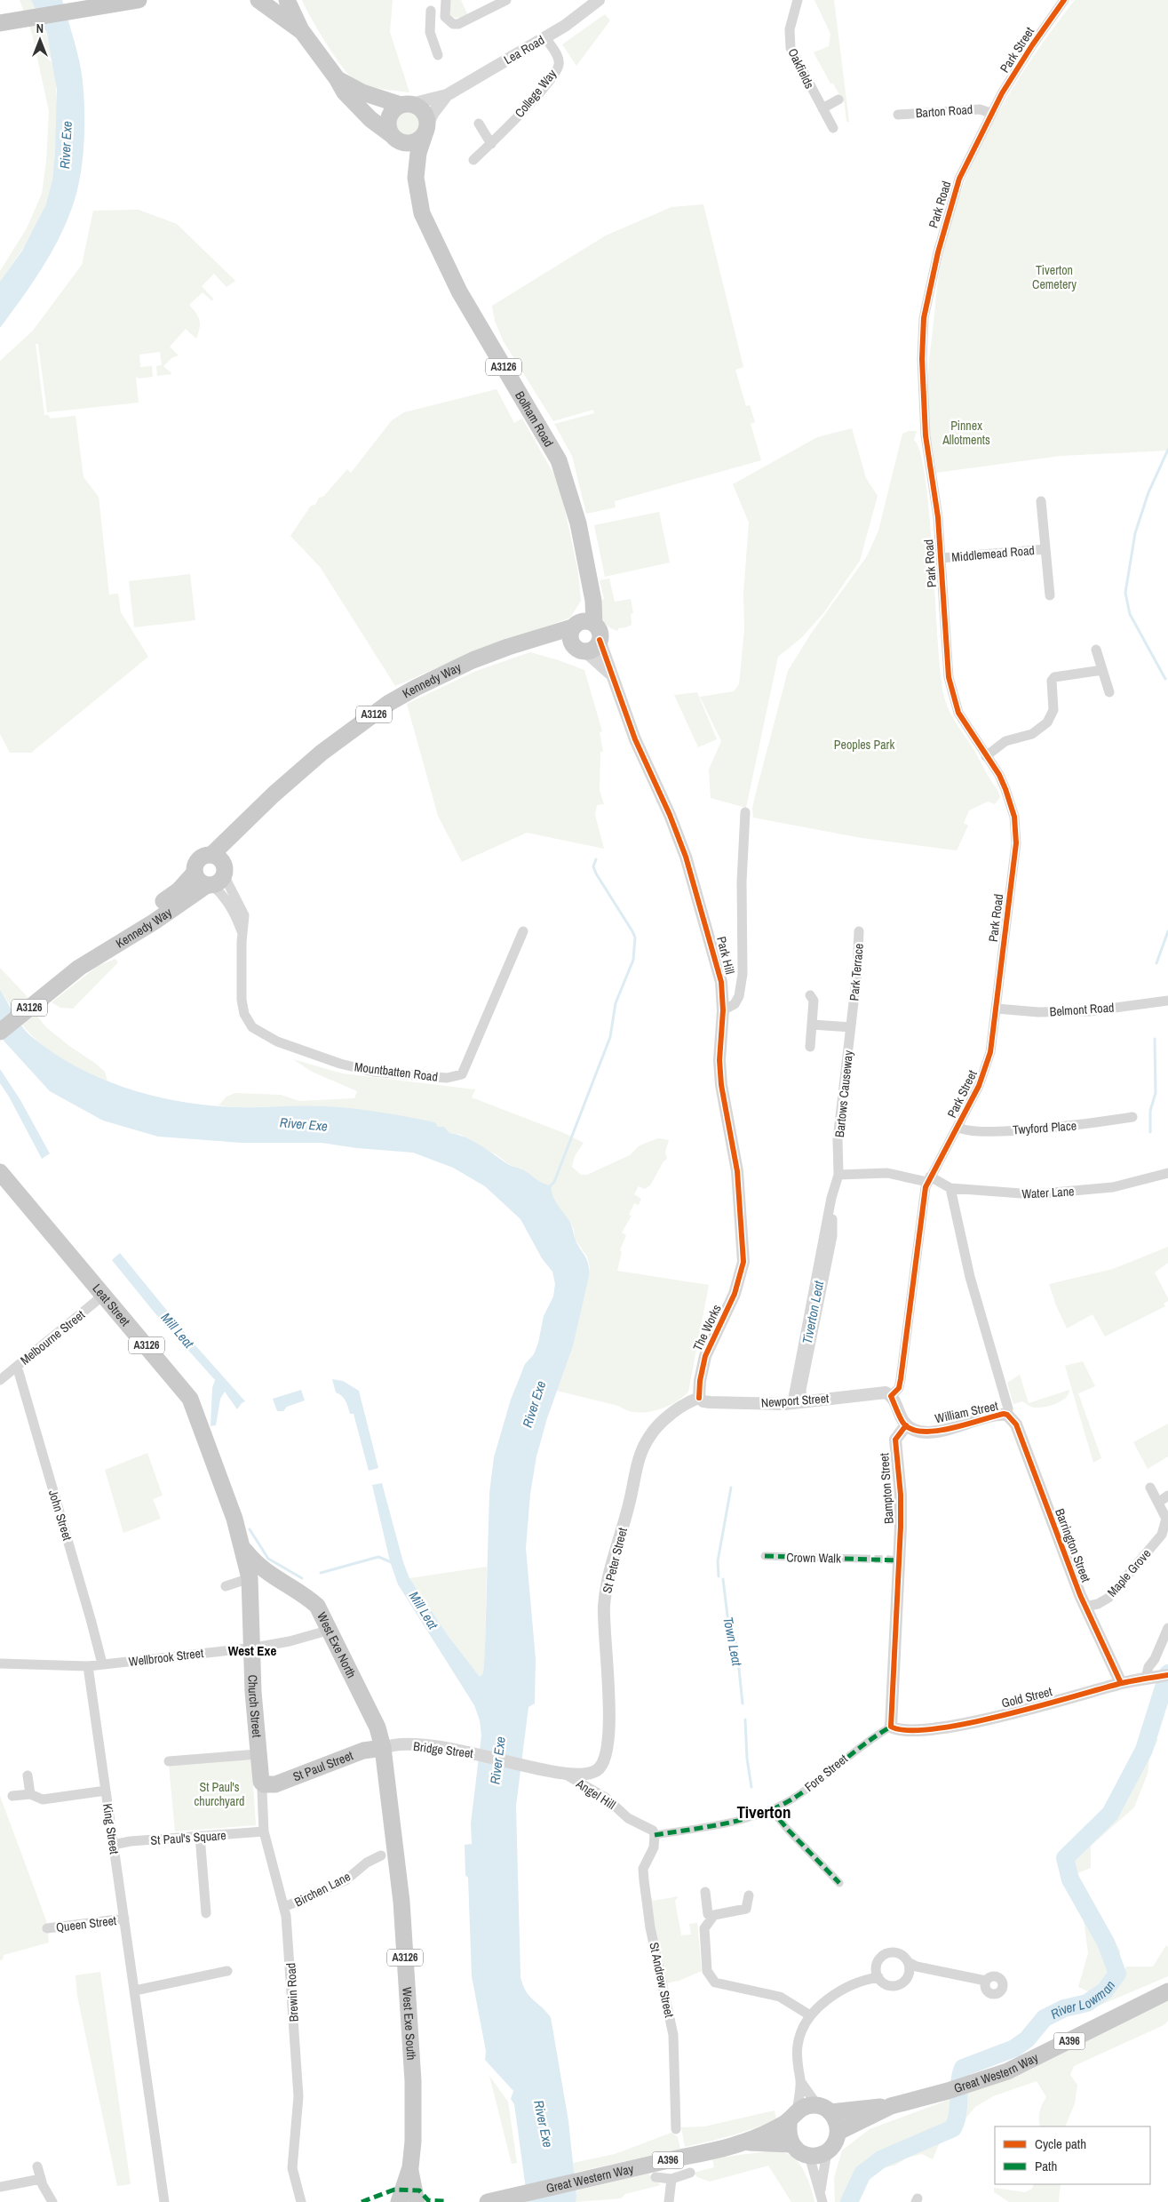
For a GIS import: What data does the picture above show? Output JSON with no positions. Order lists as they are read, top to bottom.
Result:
{
  "streets": {
    "main road": [
      "A3126",
      "Bolham Road",
      "Kennedy Way",
      "Leat Street",
      "West Exe North",
      "Church Street",
      "St Paul Street",
      "West Exe South",
      "A396",
      "Great Western Way"
    ],
    "street": [
      "Lea Road",
      "Park Street",
      "Oakfields",
      "College Way",
      "Barton Road",
      "Park Road",
      "Middlemead Road",
      "Park Hill",
      "Park Terrace",
      "Belmont Road",
      "Mountbatten Road",
      "Bartows Causeway",
      "Twyford Place",
      "Water Lane",
      "The Works",
      "Melbourne Street",
      "Newport Street",
      "William Street",
      "Bampton Street",
      "John Street",
      "Barrington Street",
      "Crown Walk",
      "St Peter Street",
      "Maple Grove",
      "Wellbrook Street",
      "Gold Street",
      "Bridge Street",
      "Fore Street",
      "Angel Hill",
      "King Street",
      "St Paul's Square",
      "Birchen Lane",
      "Queen Street",
      "St Andrew Street",
      "Brewin Road"
    ]
  },
  "crossings": [
    ["Lea Road", "College Way"],
    ["Lea Road", "Bolham Road"],
    ["Park Street", "Barton Road"],
    ["Park Street", "Park Road"],
    ["Park Street", "Belmont Road"],
    ["Park Street", "Twyford Place"],
    ["Park Street", "Water Lane"],
    ["Barton Road", "Park Road"],
    ["Park Road", "Middlemead Road"],
    ["Park Road", "Belmont Road"],
    ["A3126", "Kennedy Way"],
    ["A3126", "Mountbatten Road"],
    ["Bolham Road", "Kennedy Way"],
    ["Bolham Road", "Park Hill"],
    ["Kennedy Way", "Park Hill"],
    ["Kennedy Way", "Mountbatten Road"],
    ["Park Hill", "The Works"],
    ["Park Terrace", "Bartows Causeway"],
    ["Bartows Causeway", "Water Lane"],
    ["Bartows Causeway", "Newport Street"],
    ["Water Lane", "Barrington Street"],
    ["Leat Street", "Melbourne Street"],
    ["Leat Street", "West Exe North"],
    ["The Works", "Newport Street"],
    ["The Works", "St Peter Street"],
    ["Melbourne Street", "John Street"],
    ["Newport Street", "St Peter Street"],
    ["William Street", "Bampton Street"],
    ["William Street", "Barrington Street"],
    ["Bampton Street", "Gold Street"],
    ["Bampton Street", "Fore Street"],
    ["John Street", "Wellbrook Street"],
    ["Barrington Street", "Maple Grove"],
    ["Barrington Street", "Gold Street"],
    ["St Peter Street", "Angel Hill"],
    ["West Exe North", "Wellbrook Street"],
    ["West Exe North", "Church Street"],
    ["West Exe North", "Bridge Street"],
    ["West Exe North", "St Paul Street"],
    ["West Exe North", "West Exe South"],
    ["Wellbrook Street", "Church Street"],
    ["Wellbrook Street", "King Street"],
    ["Gold Street", "Fore Street"],
    ["Church Street", "St Paul Street"],
    ["Church Street", "Brewin Road"],
    ["Bridge Street", "St Paul Street"],
    ["Bridge Street", "Angel Hill"],
    ["Bridge Street", "West Exe South"],
    ["St Paul Street", "Brewin Road"],
    ["St Paul Street", "West Exe South"],
    ["Fore Street", "Angel Hill"],
    ["Fore Street", "St Andrew Street"],
    ["Angel Hill", "St Andrew Street"],
    ["King Street", "St Paul's Square"],
    ["King Street", "Queen Street"],
    ["St Paul's Square", "Brewin Road"],
    ["Birchen Lane", "Brewin Road"],
    ["A396", "Great Western Way"]
  ],
  "districts": ["West Exe", "Tiverton"],
  "water": [
    "River Exe",
    "Tiverton Leat",
    "Mill Leat",
    "Town Leat",
    "River Lowman"
  ],
  "parks": [
    "Tiverton Cemetery",
    "Pinnex Allotments",
    "Peoples Park",
    "St Paul's churchyard"
  ],
  "legend": ["Cycle path", "Path"],
  "north": "top"
}
